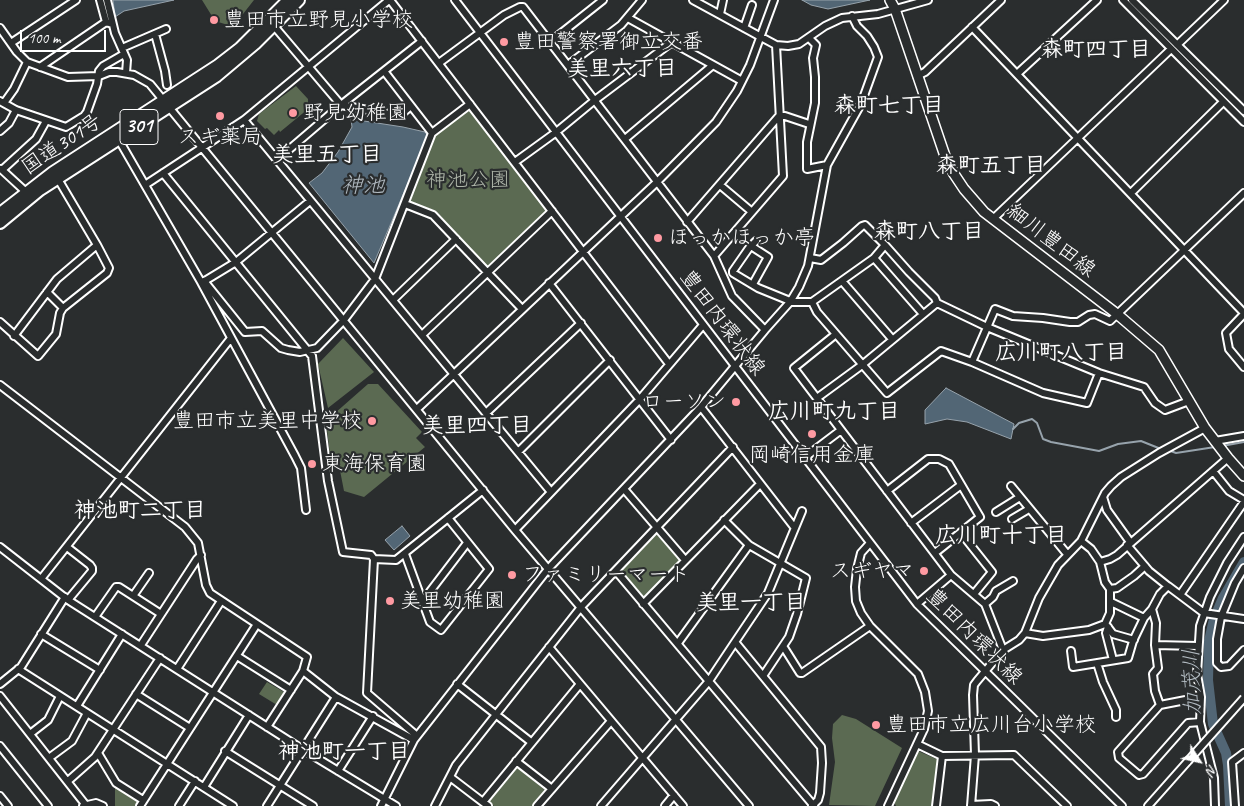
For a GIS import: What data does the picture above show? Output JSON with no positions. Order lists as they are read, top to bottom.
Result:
{
  "streets": {
    "highway": ["301", "国道301号"],
    "main road": ["細川豊田線"],
    "street": ["豊田内環状線"]
  },
  "districts": [
    "森町四丁目",
    "美里六丁目",
    "森町七丁目",
    "美里五丁目",
    "森町五丁目",
    "森町八丁目",
    "広川町八丁目",
    "広川町九丁目",
    "美里四丁目",
    "神池町二丁目",
    "広川町十丁目",
    "美里一丁目",
    "神池町一丁目"
  ],
  "water": ["神池", "加茂川"],
  "parks": ["神池公園"],
  "places": [
    "豊田市立野見小学校",
    "豊田警察署御立交番",
    "野見幼稚園",
    "スギ薬局",
    "ほっかほっか亭",
    "ローソン",
    "豊田市立美里中学校",
    "岡崎信用金庫",
    "東海保育園",
    "スギヤマ",
    "ファミリーマート",
    "美里幼稚園",
    "豊田市立広川台小学校"
  ],
  "scale_bar": "100 m",
  "north": "bottom right"
}
